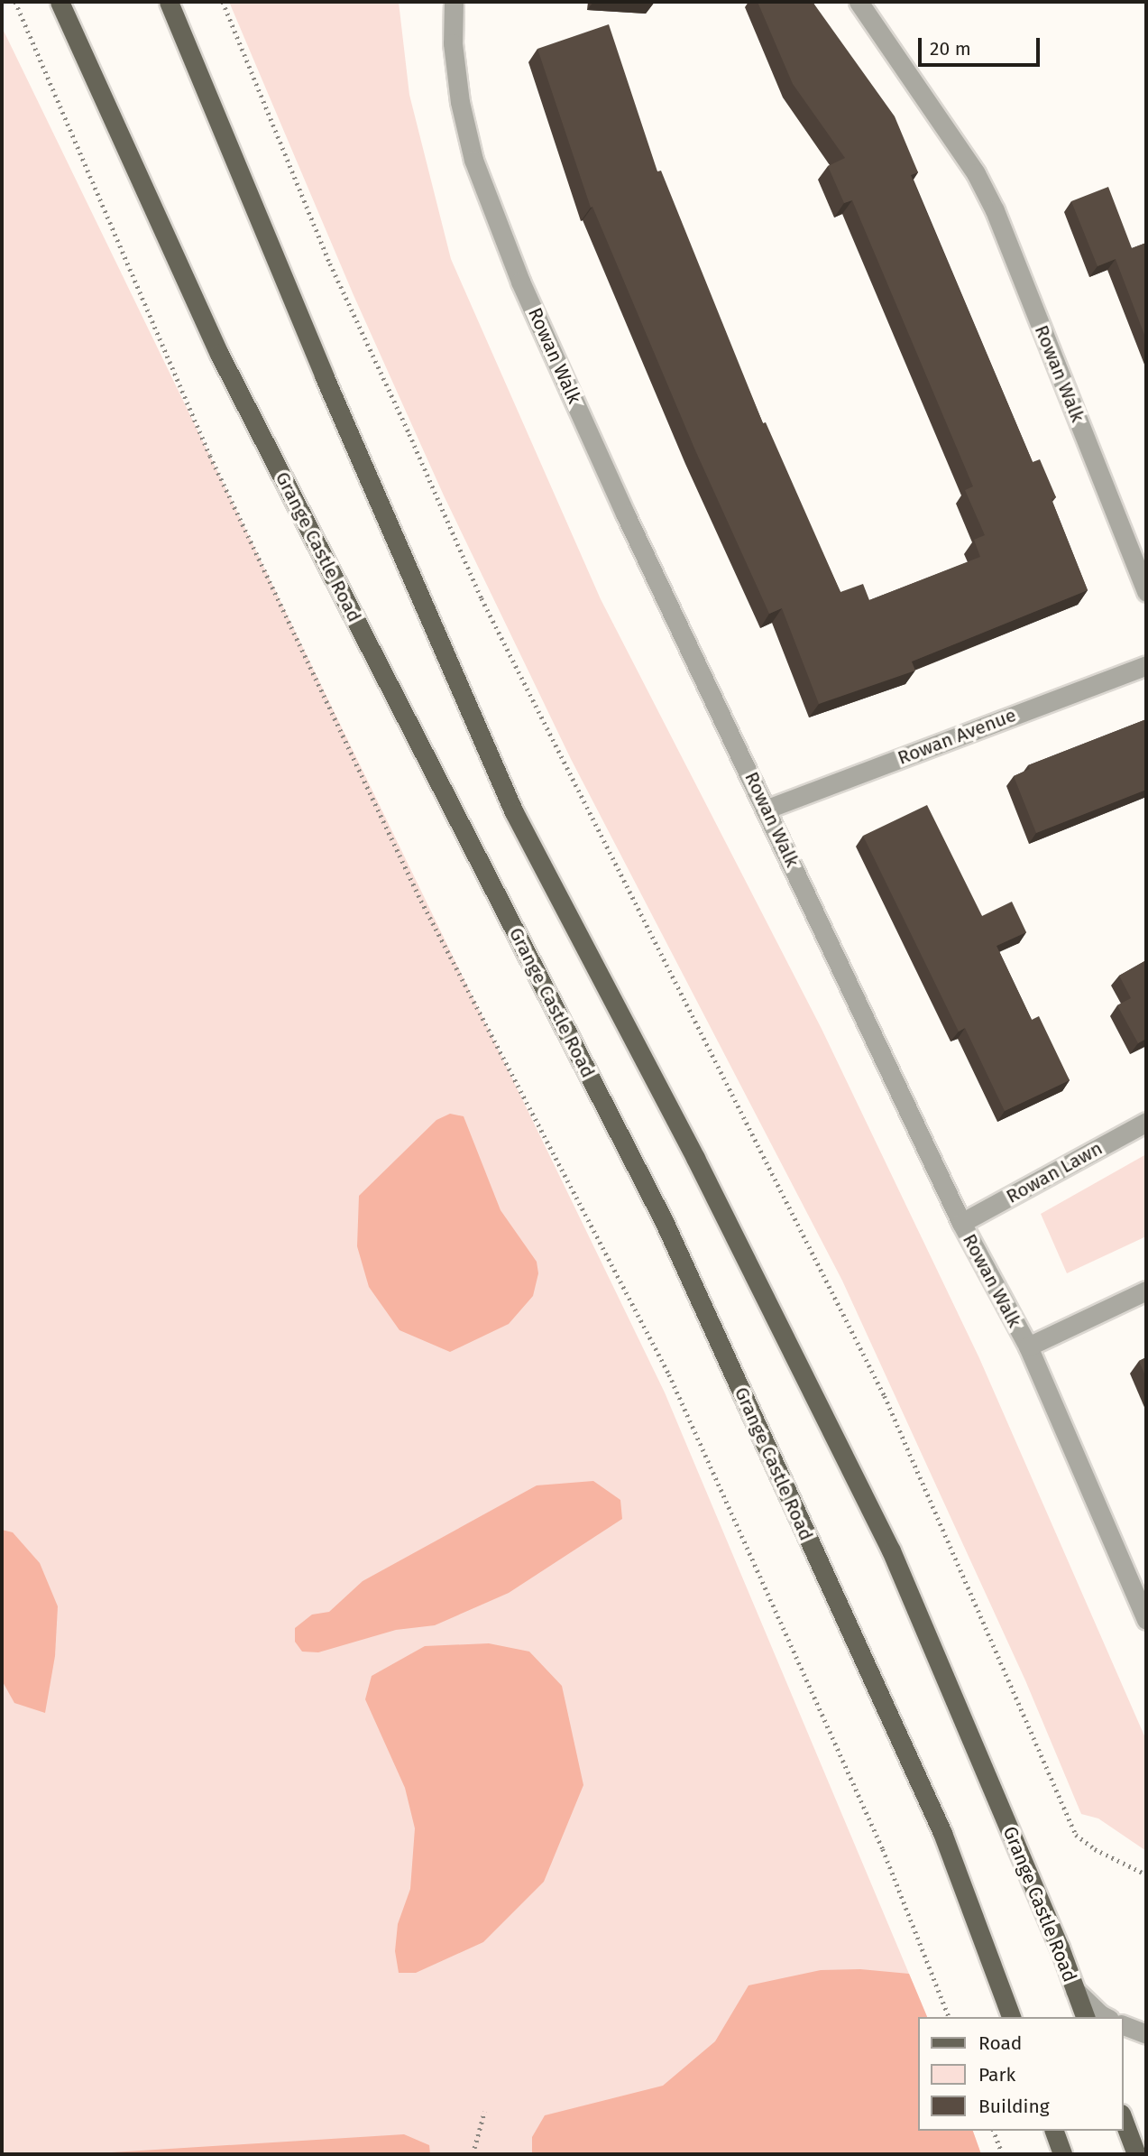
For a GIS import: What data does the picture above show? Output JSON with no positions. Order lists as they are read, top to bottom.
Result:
{
  "streets": {
    "main road": ["Grange Castle Road"],
    "street": ["Rowan Walk", "Rowan Avenue", "Rowan Lawn"]
  },
  "crossings": [
    ["Rowan Walk", "Rowan Avenue"],
    ["Rowan Walk", "Rowan Lawn"]
  ],
  "legend": ["Road", "Park", "Building"],
  "scale_bar": "20 m"
}
